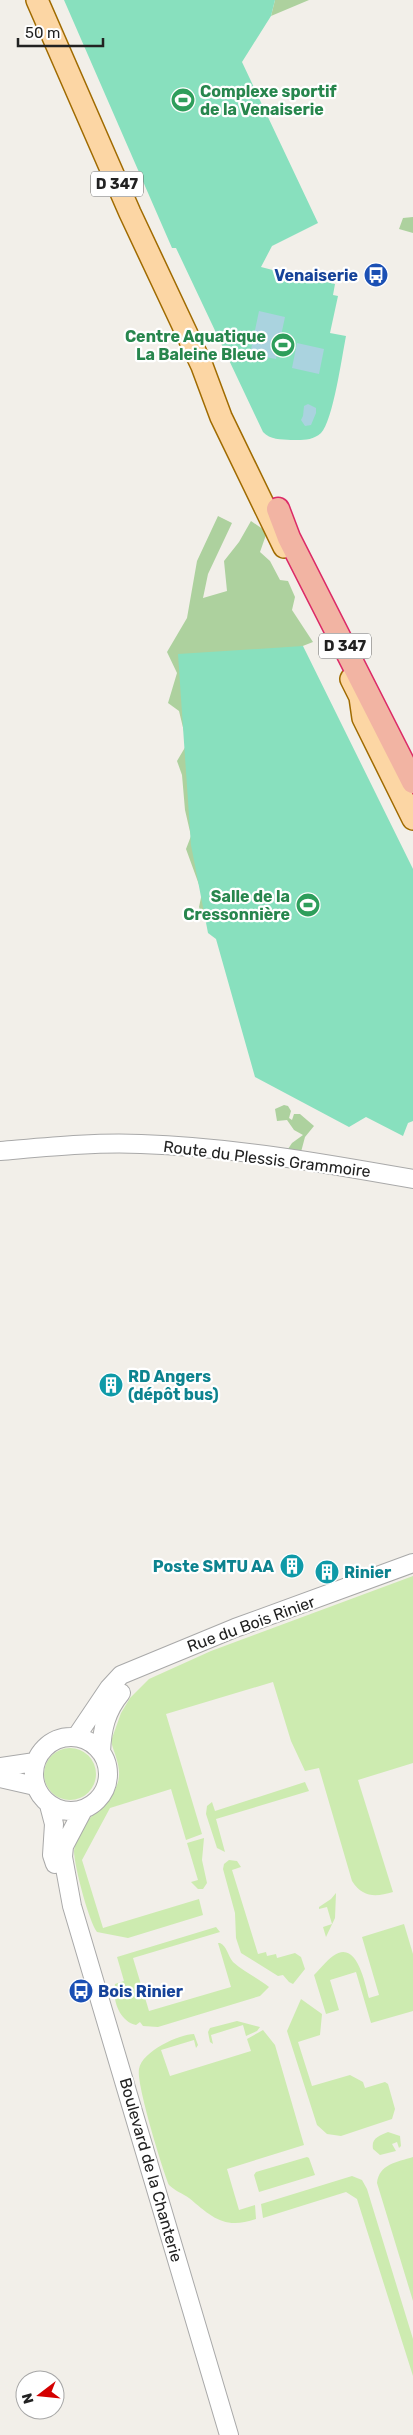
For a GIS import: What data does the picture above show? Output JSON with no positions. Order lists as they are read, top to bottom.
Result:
{
  "streets": {
    "highway": ["D 347"],
    "street": ["Route du Plessis Grammoire", "Rue du Bois Rinier", "Boulevard de la Chanterie"]
  },
  "crossings": [
    ["Rue du Bois Rinier", "Boulevard de la Chanterie"]
  ],
  "places": {
    "sports": ["Complexe sportif de la Venaiserie", "Centre Aquatique La Baleine Bleue", "Salle de la Cressonnière"],
    "bus stop": ["Venaiserie", "Bois Rinier"],
    "building": ["RD Angers (dépôt bus)", "Poste SMTU AA", "Rinier"]
  },
  "scale_bar": "50 m",
  "north": "left"
}
